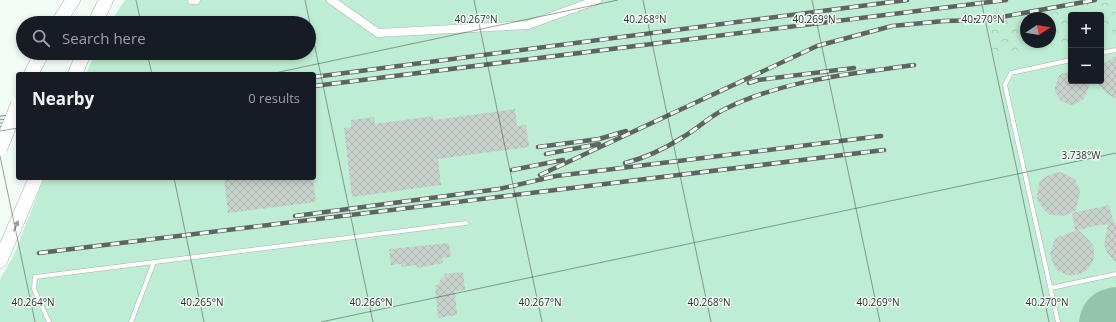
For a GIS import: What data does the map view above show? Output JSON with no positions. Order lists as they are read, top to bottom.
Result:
{
  "north": "right",
  "page": {
    "map_buttons": ["+", "−"],
    "search": "Search here",
    "heading": ["Nearby", "0 results"]
  },
  "coordinates": [
    "40.267°N",
    "40.268°N",
    "40.269°N",
    "40.270°N",
    "3.738°W",
    "40.264°N",
    "40.265°N",
    "40.266°N"
  ]
}
